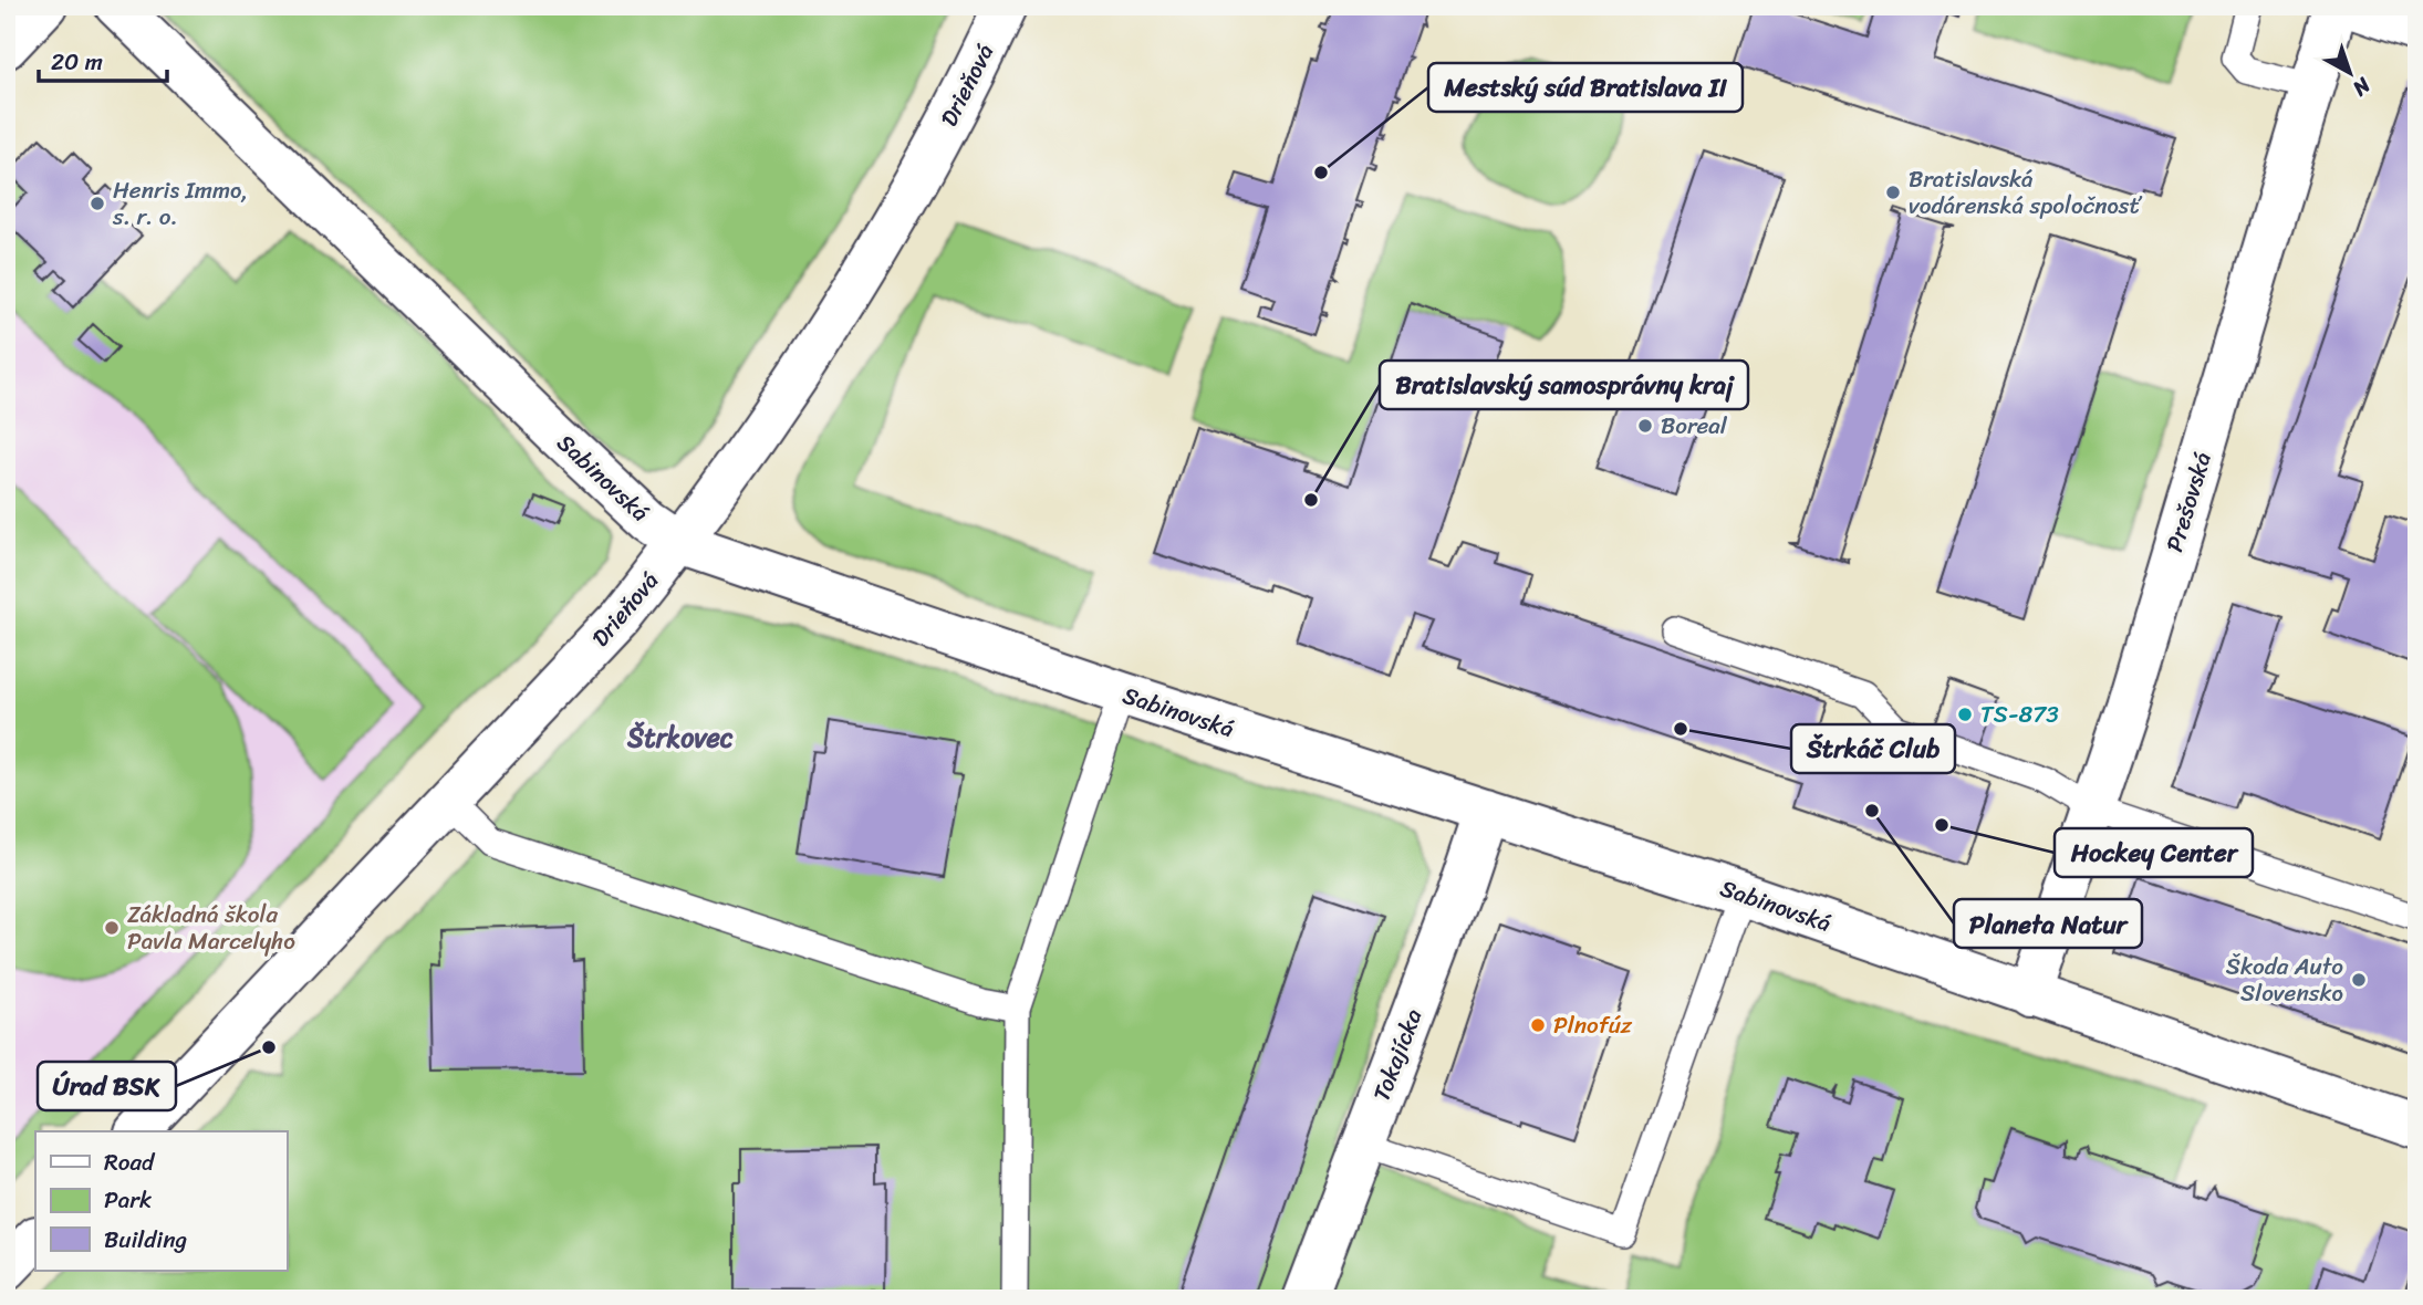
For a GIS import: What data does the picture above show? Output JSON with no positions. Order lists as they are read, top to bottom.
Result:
{
  "streets": {
    "street": [
      "Drieňová",
      "Sabinovská",
      "Prešovská",
      "Tokajícka"
    ]
  },
  "crossings": [
    ["Drieňová", "Sabinovská"],
    ["Sabinovská", "Prešovská"],
    ["Sabinovská", "Tokajícka"]
  ],
  "districts": ["Štrkovec"],
  "places": [
    "Mestský súd Bratislava II",
    "Bratislavská vodárenská spoločnosť",
    "Henris Immo, s. r. o.",
    "Boreal",
    "Bratislavský samosprávny kraj",
    "TS-873",
    "Štrkáč Club",
    "Planeta Natur",
    "Hockey Center",
    "Základná škola Pavla Marcelyho",
    "Škoda Auto Slovensko",
    "Plnofúz",
    "Úrad BSK"
  ],
  "legend": ["Road", "Park", "Building"],
  "scale_bar": "20 m",
  "north": "bottom right"
}
